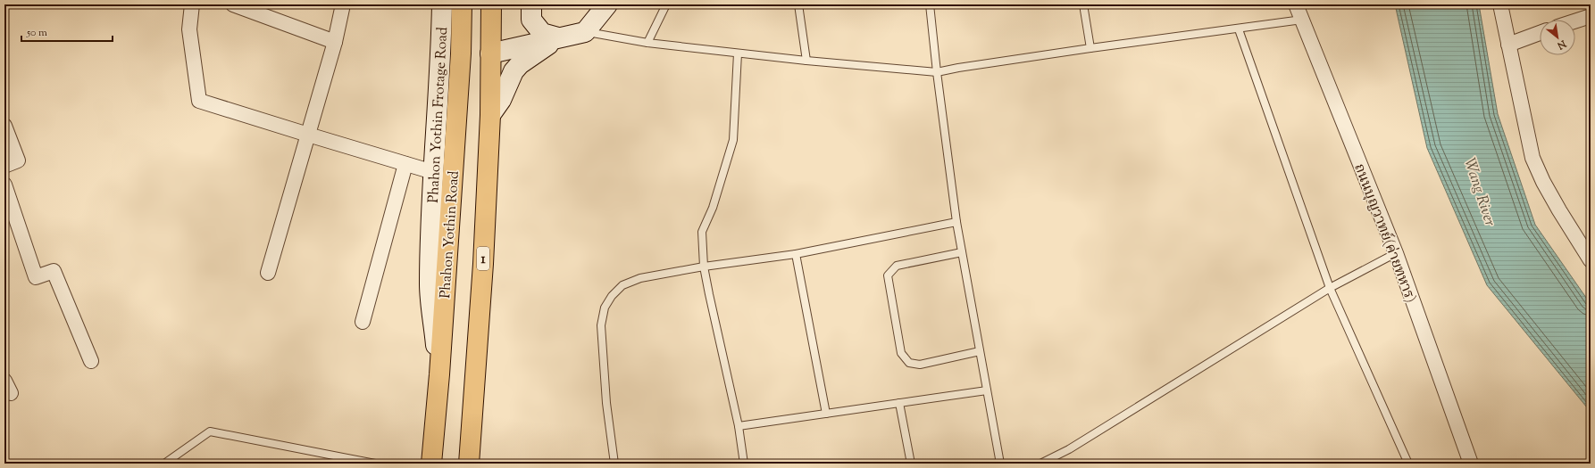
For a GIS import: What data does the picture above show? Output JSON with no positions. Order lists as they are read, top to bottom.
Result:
{
  "streets": {
    "highway": ["Phahon Yothin Road", "1"],
    "main road": ["Phahon Yothin Frotage Road"],
    "street": ["ถนนบุญวาทย์(ค่ายทหาร)"]
  },
  "crossings": [
    ["Phahon Yothin Frotage Road", "Phahon Yothin Road"]
  ],
  "water": ["Wang River"],
  "scale_bar": "50 m",
  "north": "bottom right"
}
